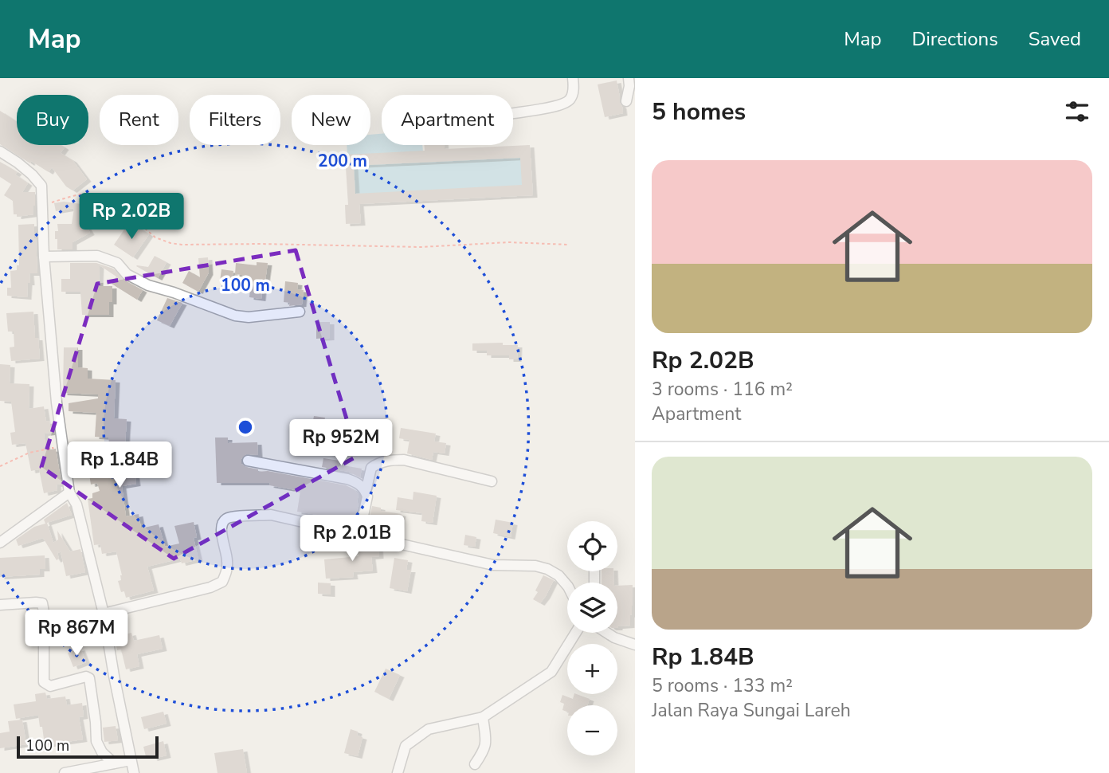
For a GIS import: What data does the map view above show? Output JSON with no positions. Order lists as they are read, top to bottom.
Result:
{
  "scale_bar": "100 m",
  "page": {
    "header": "Map",
    "nav": ["Map", "Directions", "Saved"],
    "heading": "5 homes",
    "chip": [
      "Buy",
      "Rent",
      "Filters",
      "New",
      "Apartment"
    ],
    "list": [
      {
        "name": "Rp 2.02B",
        "note": "3 rooms · 116 m² · Apartment"
      },
      {
        "name": "Rp 1.84B",
        "note": "5 rooms · 133 m² · Jalan Raya Sungai Lareh"
      }
    ],
    "price": [
      "Rp 2.02B",
      "Rp 952M",
      "Rp 1.84B",
      "Rp 2.01B",
      "Rp 867M"
    ],
    "map_buttons": ["+", "−"],
    "scale": "100 m"
  },
  "rings": ["200 m", "100 m"]
}
